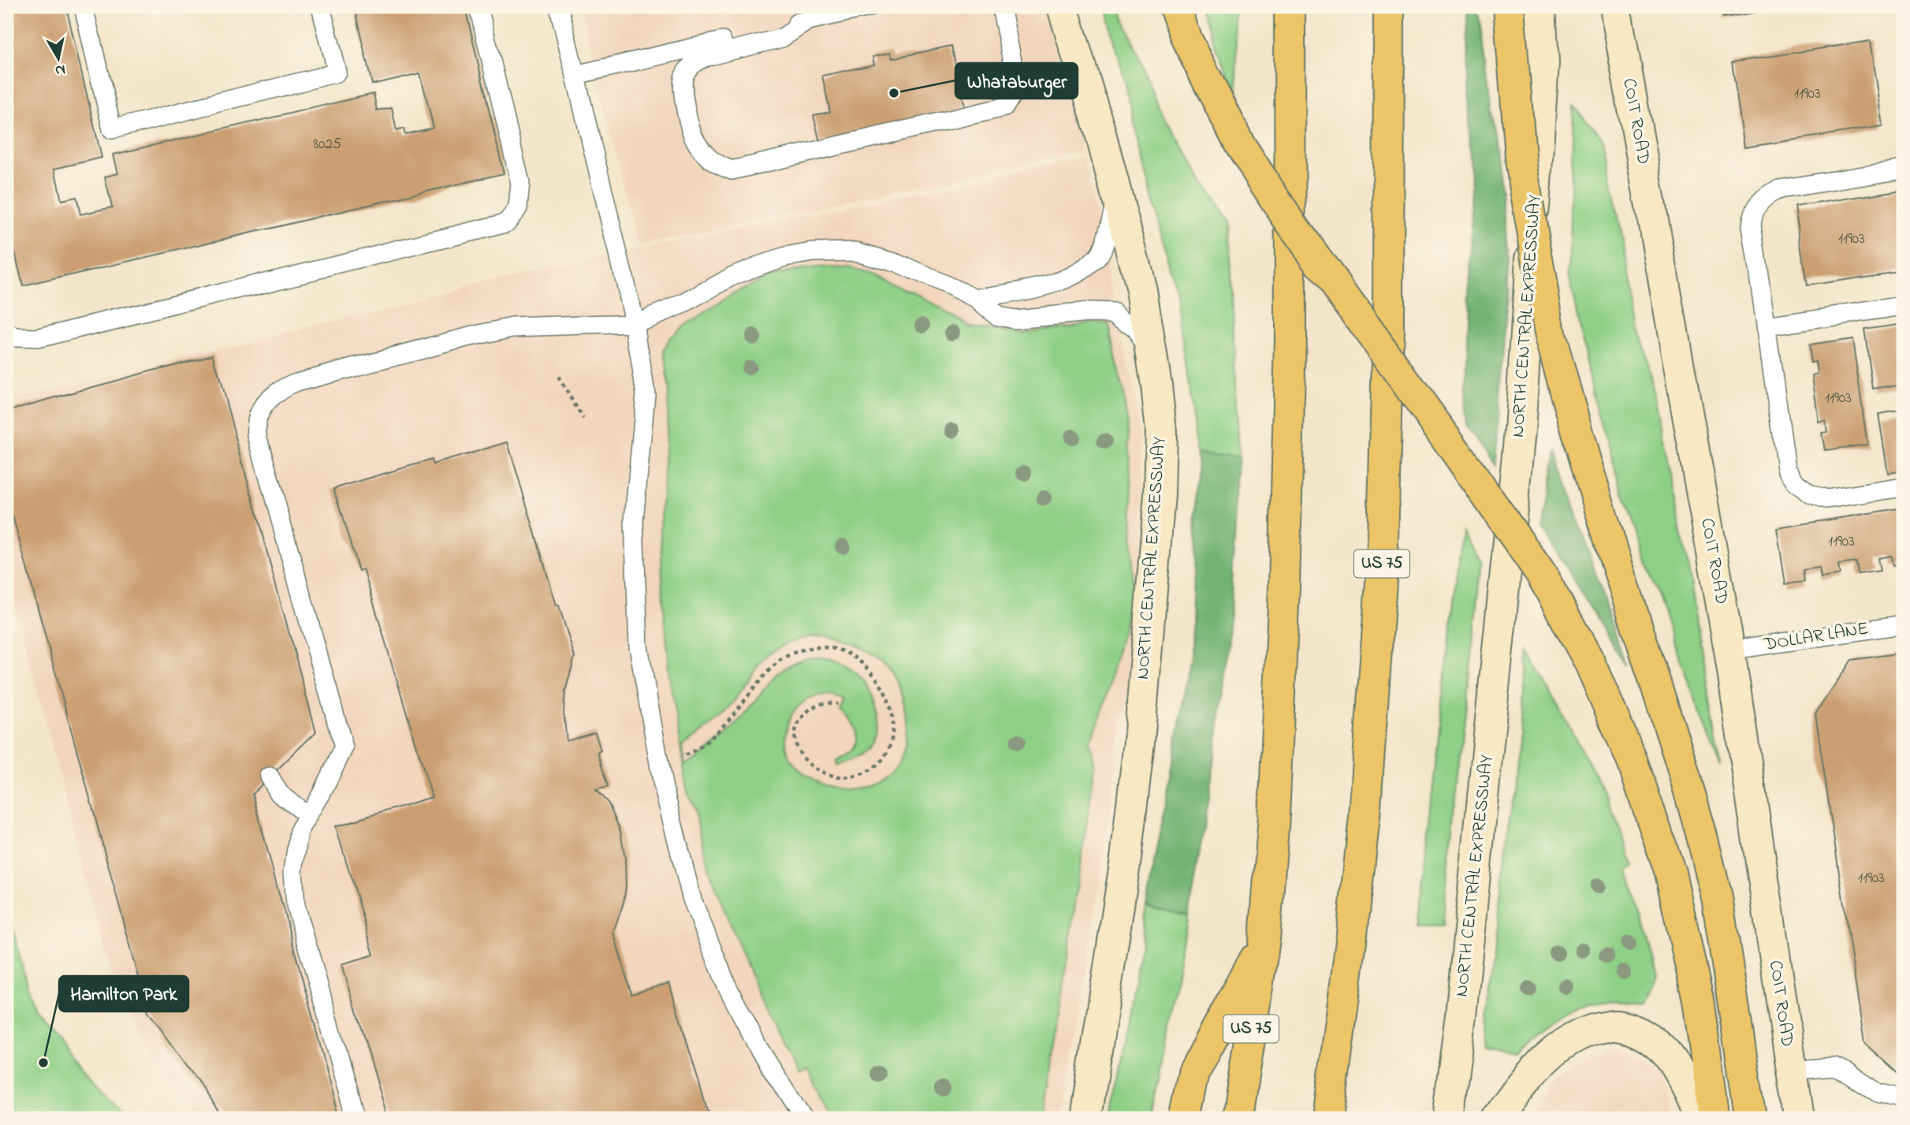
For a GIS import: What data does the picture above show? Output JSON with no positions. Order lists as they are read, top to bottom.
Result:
{
  "streets": {
    "highway": ["US 75"],
    "main road": ["COIT ROAD", "NORTH CENTRAL EXPRESSWAY"],
    "lane": ["DOLLAR LANE"]
  },
  "crossings": [
    ["COIT ROAD", "DOLLAR LANE"]
  ],
  "places": ["Whataburger", "Hamilton Park"],
  "house_numbers": [
    "11903",
    "8025",
    "11903",
    "11903",
    "11903",
    "11903"
  ],
  "north": "bottom"
}
